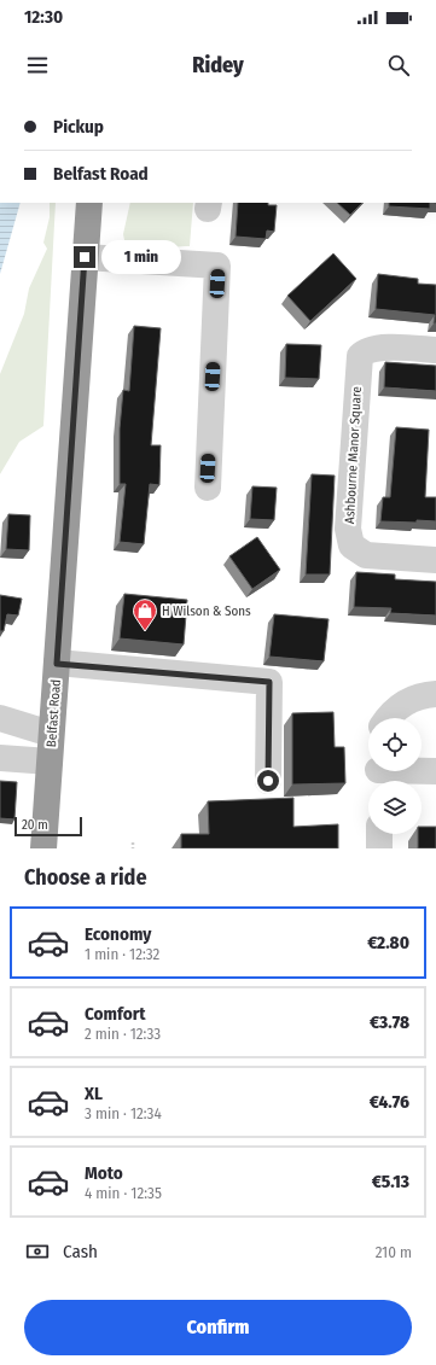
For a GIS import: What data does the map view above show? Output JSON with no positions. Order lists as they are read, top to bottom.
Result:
{
  "streets": {
    "highway": ["Belfast Road"],
    "street": ["Ashbourne Manor Square"]
  },
  "places": {
    "shop": ["H Wilson & Sons"]
  },
  "scale_bar": "20 m",
  "page": {
    "status": "12:30",
    "header": "Ridey",
    "banner": ["Pickup", "Belfast Road"],
    "bubble": "1 min",
    "scale": "20 m",
    "heading": "Choose a ride",
    "list": [
      {
        "name": "Economy",
        "note": "1 min · 12:32",
        "value": "€2.80"
      },
      {
        "name": "Comfort",
        "note": "2 min · 12:33",
        "value": "€3.78"
      },
      {
        "name": "XL",
        "note": "3 min · 12:34",
        "value": "€4.76"
      },
      {
        "name": "Moto",
        "note": "4 min · 12:35",
        "value": "€5.13"
      }
    ],
    "pay": ["Cash", "210 m"],
    "buttons": "Confirm"
  }
}
